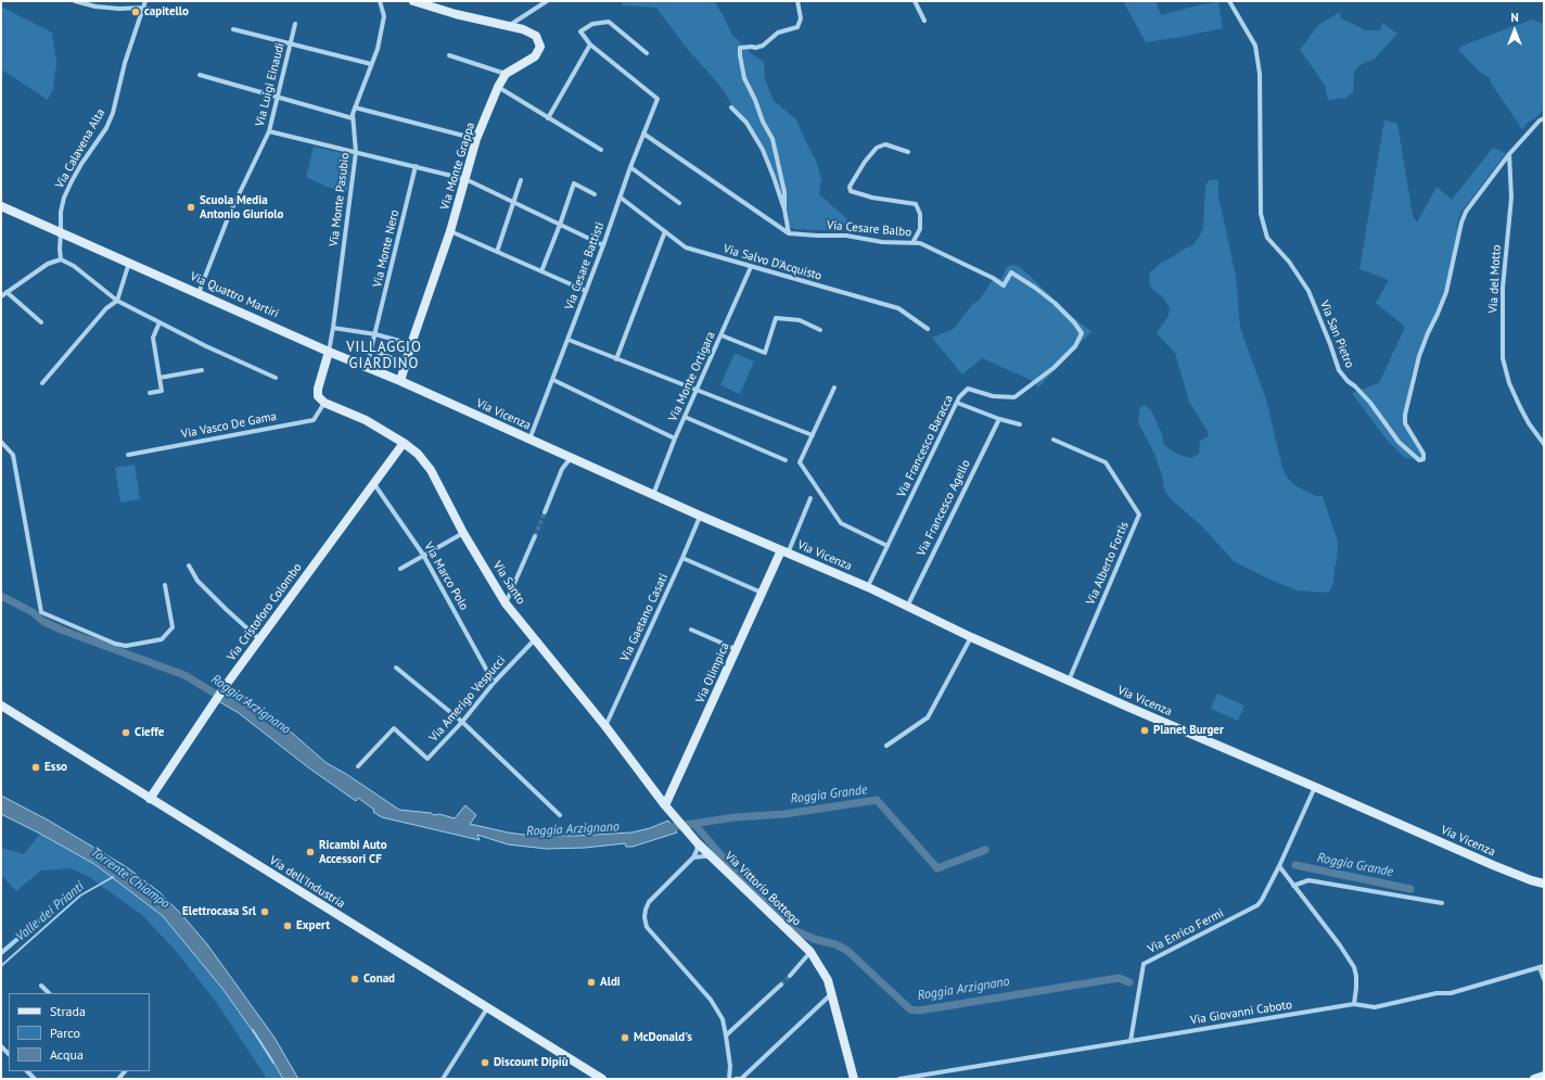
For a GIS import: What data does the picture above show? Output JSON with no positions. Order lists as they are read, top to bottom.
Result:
{
  "streets": {
    "street": [
      "Via Luigi Einaudi",
      "Via Calavena Alta",
      "Via Monte Grappa",
      "Via Monte Pasubio",
      "Via Cesare Balbo",
      "Via Monte Nero",
      "Via Salvo D'Acquisto",
      "Via Cesare Battisti",
      "Via del Motto",
      "Via Quattro Martiri",
      "Via San Pietro",
      "Via Monte Ortigara",
      "Via Vicenza",
      "Via Vasco De Gama",
      "Via Francesco Baracca",
      "Via Francesco Agello",
      "Via Alberto Fortis",
      "Via Marco Polo",
      "Via Santo",
      "Via Cristoforo Colombo",
      "Via Gaetano Casati",
      "Via Olimpica",
      "Via Amerigo Vespucci",
      "Via dell'Industria",
      "Via Vittorio Bottego",
      "Via Enrico Fermi",
      "Via Giovanni Caboto"
    ]
  },
  "crossings": [
    ["Via Luigi Einaudi", "Via Quattro Martiri"],
    ["Via Calavena Alta", "Via Quattro Martiri"],
    ["Via Monte Grappa", "Via Vicenza"],
    ["Via Monte Pasubio", "Via Quattro Martiri"],
    ["Via Cesare Balbo", "Via Cesare Battisti"],
    ["Via Cesare Balbo", "Via Francesco Baracca"],
    ["Via Monte Nero", "Via Quattro Martiri"],
    ["Via Monte Nero", "Via Vicenza"],
    ["Via Salvo D'Acquisto", "Via Cesare Battisti"],
    ["Via Salvo D'Acquisto", "Via Monte Ortigara"],
    ["Via Cesare Battisti", "Via Vicenza"],
    ["Via del Motto", "Via San Pietro"],
    ["Via Quattro Martiri", "Via Vicenza"],
    ["Via Monte Ortigara", "Via Vicenza"],
    ["Via Vicenza", "Via Francesco Baracca"],
    ["Via Vicenza", "Via Francesco Agello"],
    ["Via Vicenza", "Via Alberto Fortis"],
    ["Via Vicenza", "Via Gaetano Casati"],
    ["Via Vicenza", "Via Olimpica"],
    ["Via Vicenza", "Via Enrico Fermi"],
    ["Via Vasco De Gama", "Via Santo"],
    ["Via Marco Polo", "Via Cristoforo Colombo"],
    ["Via Marco Polo", "Via Amerigo Vespucci"],
    ["Via Santo", "Via Cristoforo Colombo"],
    ["Via Santo", "Via Gaetano Casati"],
    ["Via Santo", "Via Olimpica"],
    ["Via Santo", "Via Amerigo Vespucci"],
    ["Via Santo", "Via Vittorio Bottego"],
    ["Via Cristoforo Colombo", "Via dell'Industria"],
    ["Via Enrico Fermi", "Via Giovanni Caboto"]
  ],
  "districts": ["VILLAGGIO GIARDINO"],
  "water": [
    "Roggia Arzignano",
    "Roggia Grande",
    "Torrente Chiampo",
    "Valle dei Prianti"
  ],
  "places": [
    "capitello",
    "Scuola Media Antonio Giuriolo",
    "Planet Burger",
    "Cieffe",
    "Esso",
    "Ricambi Auto Accessori CF",
    "Elettrocasa Srl",
    "Expert",
    "Conad",
    "Aldi",
    "McDonald's",
    "Discount Dipiù"
  ],
  "legend": ["Strada", "Parco", "Acqua"],
  "north": "top"
}
